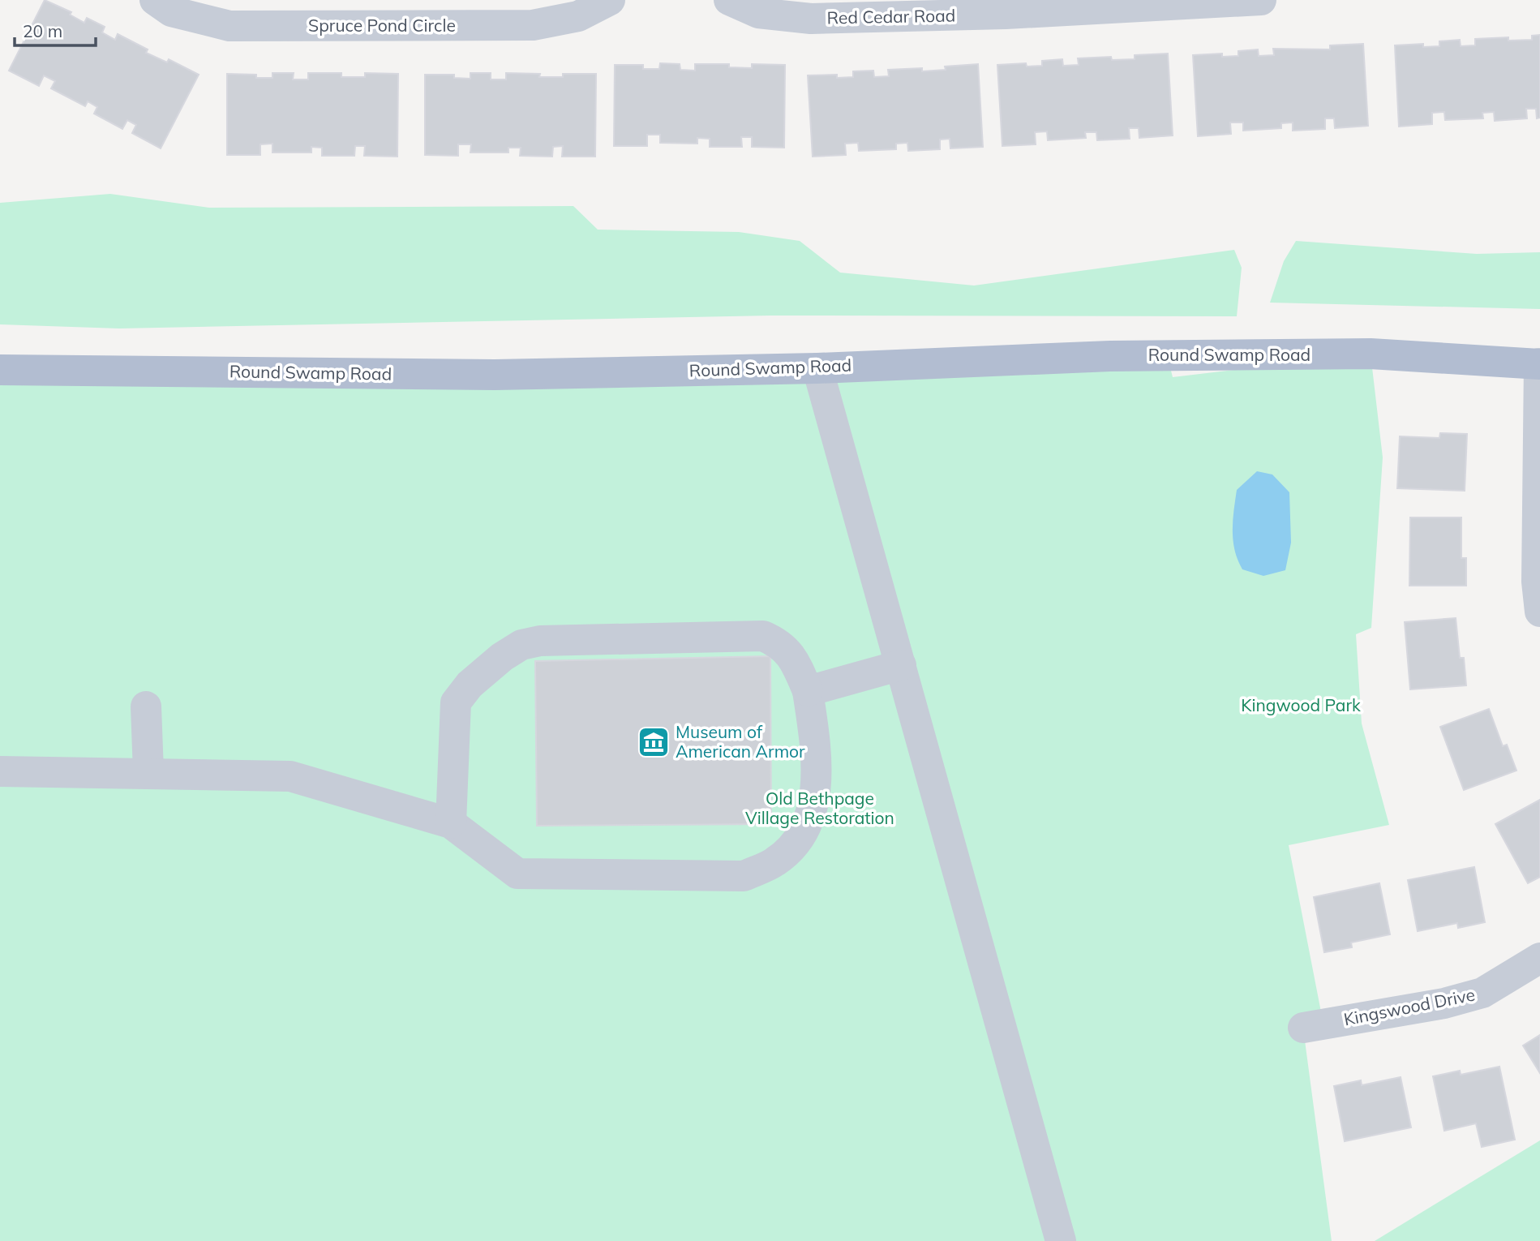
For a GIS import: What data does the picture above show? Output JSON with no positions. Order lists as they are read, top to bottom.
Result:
{
  "streets": {
    "main road": ["Round Swamp Road"],
    "street": ["Red Cedar Road", "Spruce Pond Circle", "Kingswood Drive"]
  },
  "parks": ["Kingwood Park", "Old Bethpage Village Restoration"],
  "places": {
    "museum": ["Museum of American Armor"]
  },
  "scale_bar": "20 m"
}
